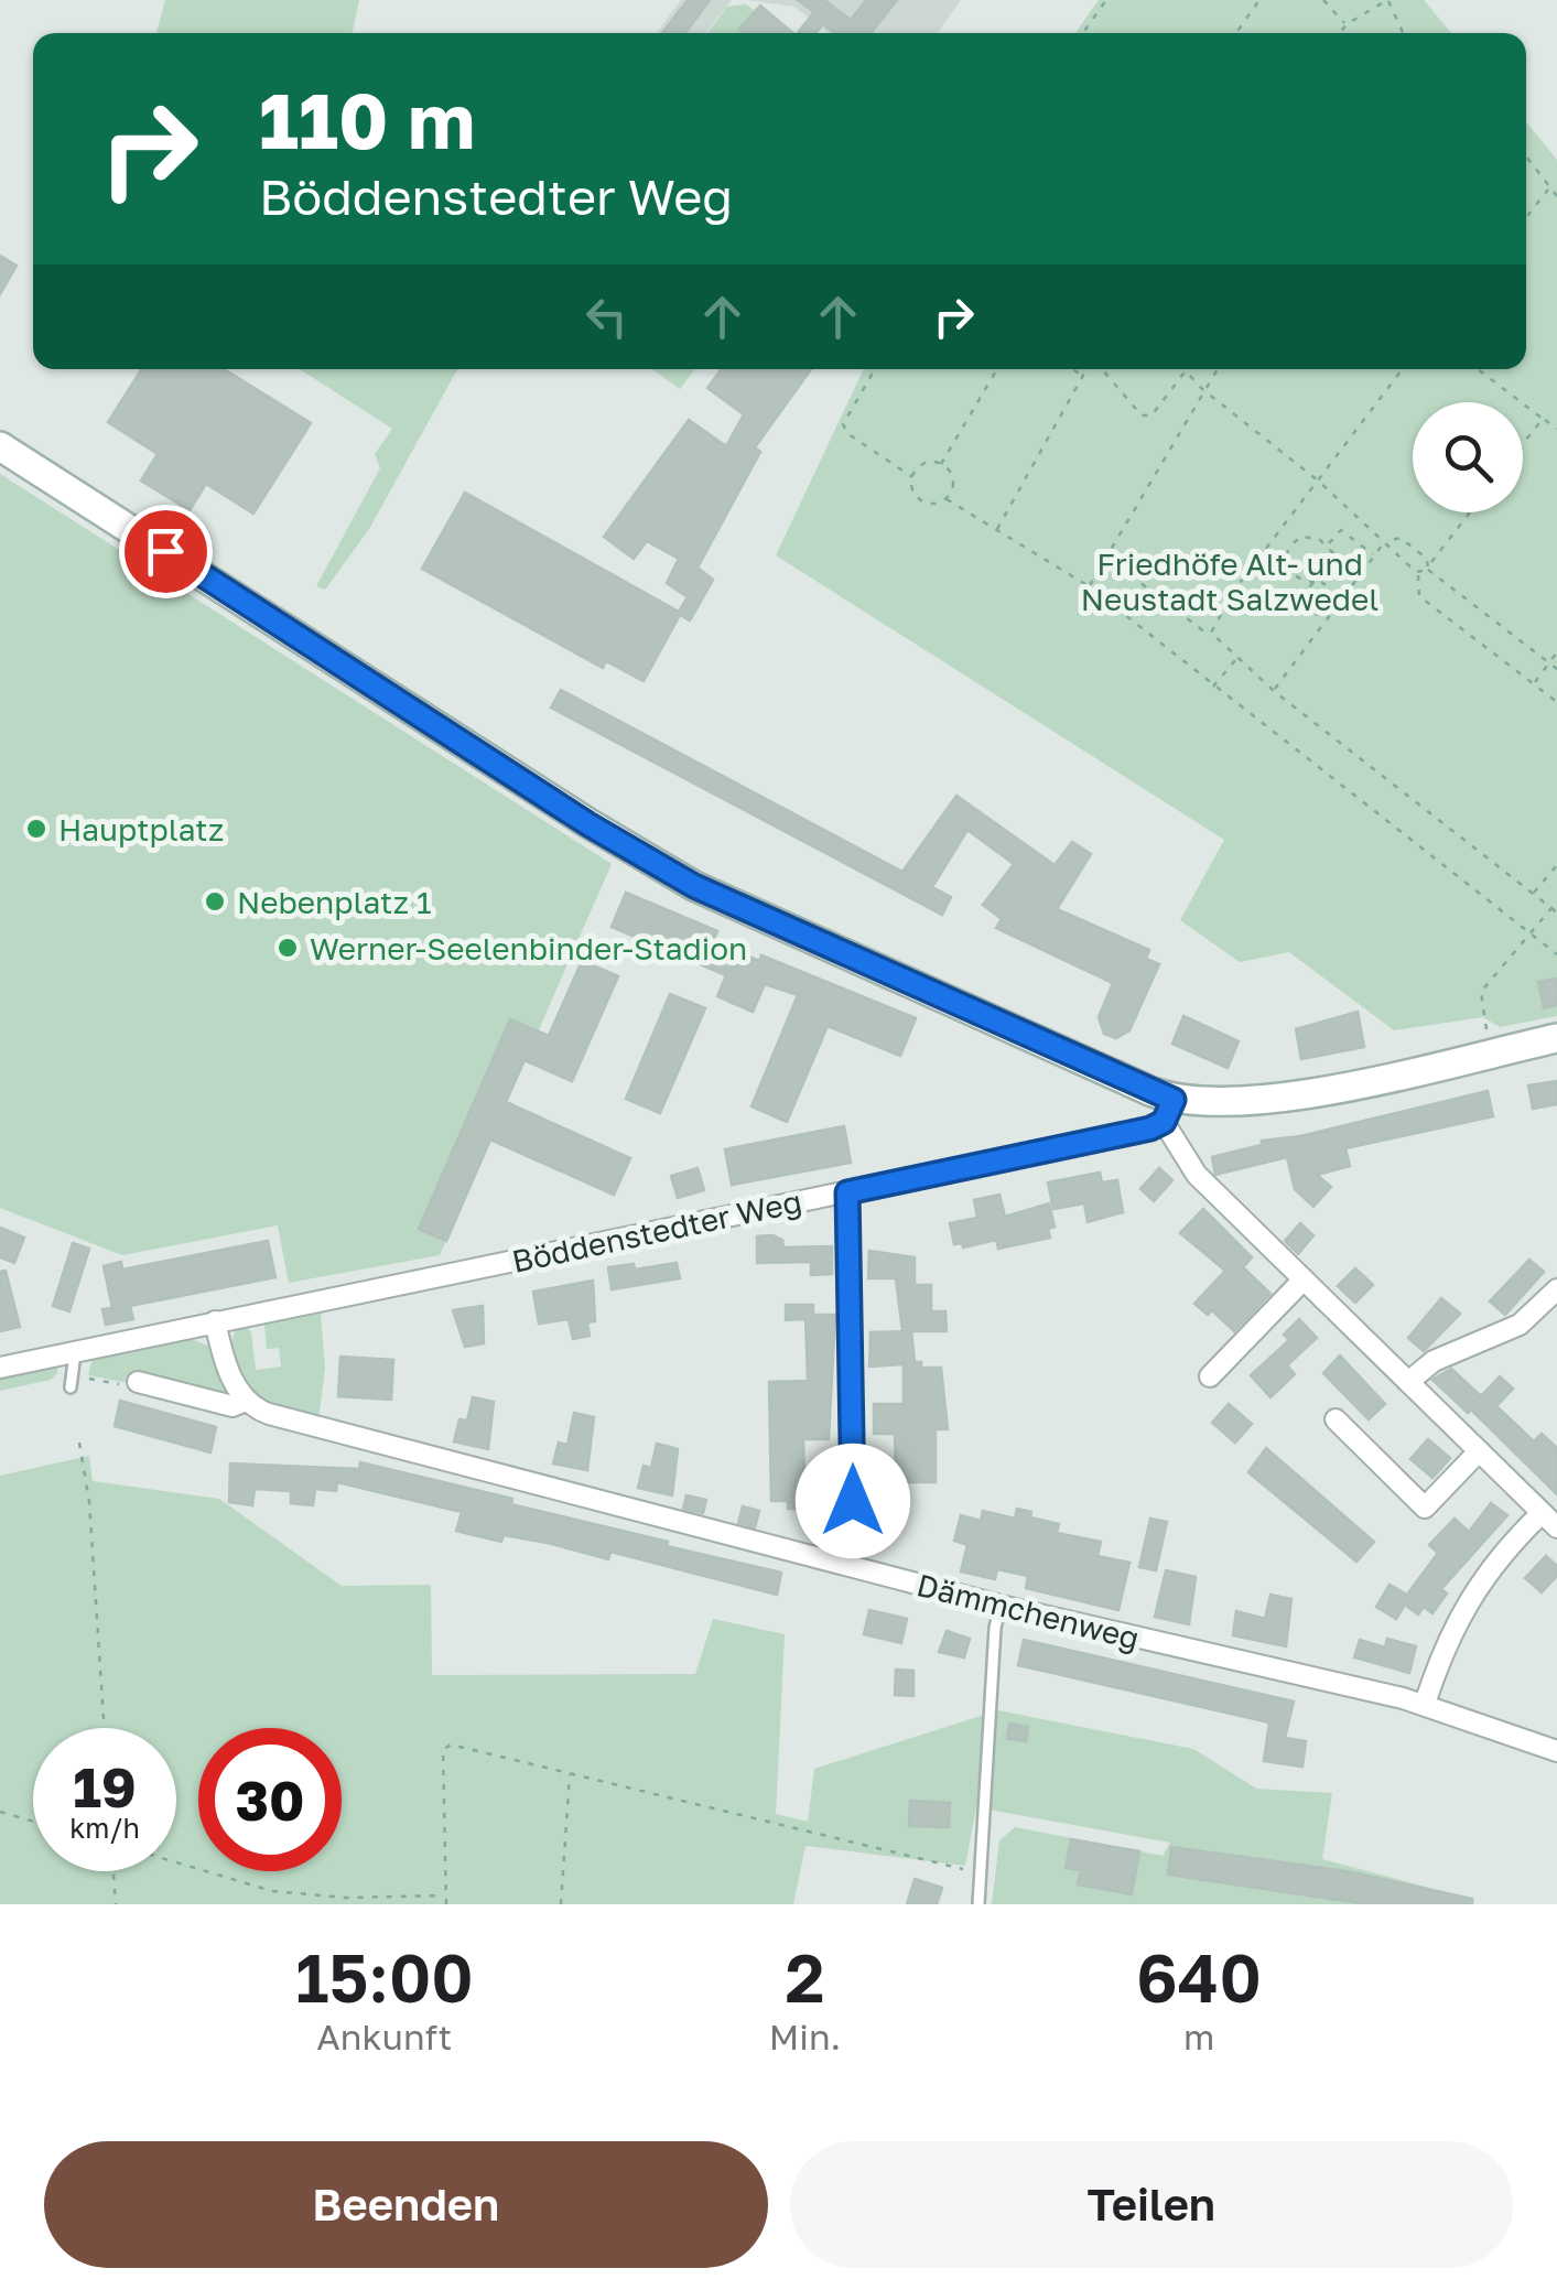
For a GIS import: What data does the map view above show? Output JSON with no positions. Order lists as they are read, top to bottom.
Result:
{
  "streets": {
    "street": ["Böddenstedter Weg", "Dämmchenweg"]
  },
  "parks": ["Friedhöfe Alt- und Neustadt Salzwedel"],
  "places": ["Hauptplatz", "Nebenplatz 1", "Werner-Seelenbinder-Stadion"],
  "page": {
    "turn": ["110 m", "Böddenstedter Weg"],
    "speed": "19 km/h",
    "limit": "30",
    "eta": [
      "15:00",
      "Ankunft",
      "2",
      "Min.",
      "640",
      "m"
    ],
    "buttons": ["Beenden", "Teilen"]
  }
}
